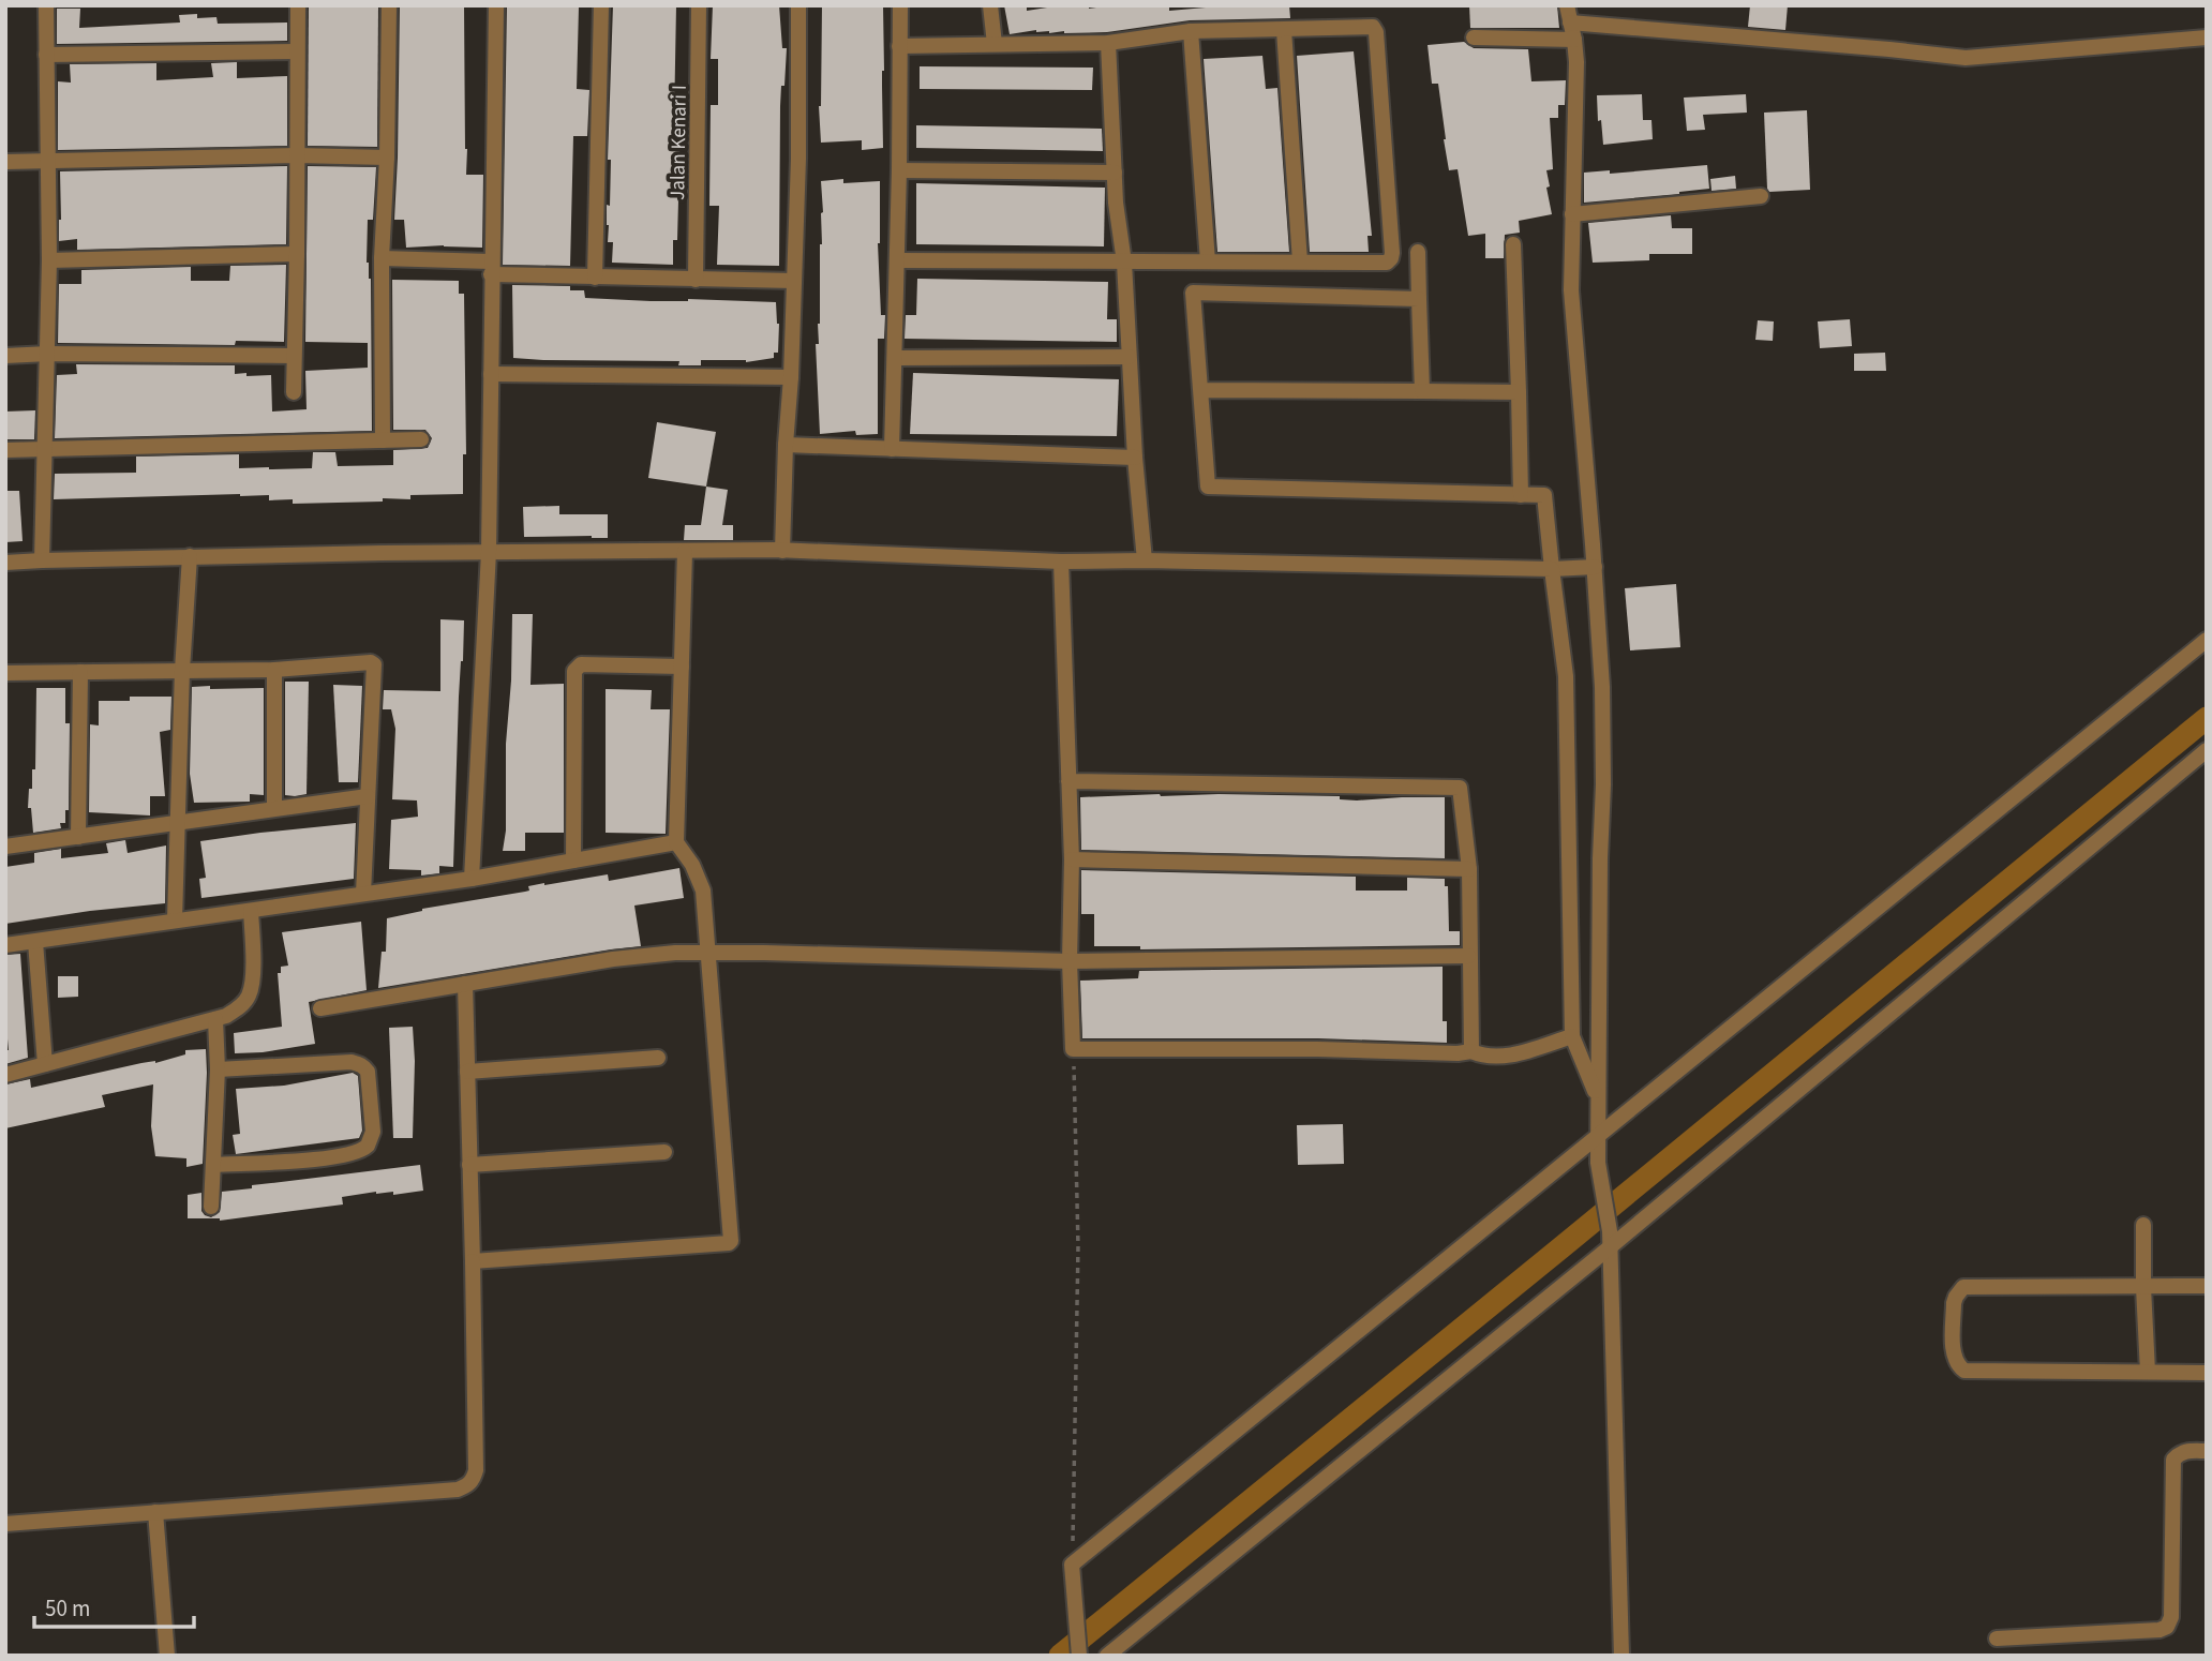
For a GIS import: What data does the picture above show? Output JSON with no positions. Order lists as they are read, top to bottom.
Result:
{
  "streets": {
    "street": ["Jalan Kenari I"]
  },
  "scale_bar": "50 m"
}
